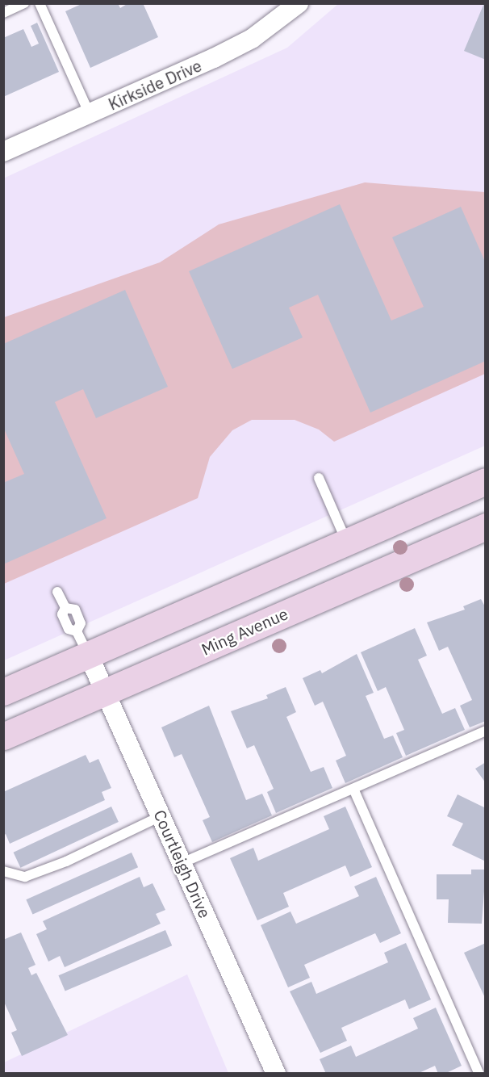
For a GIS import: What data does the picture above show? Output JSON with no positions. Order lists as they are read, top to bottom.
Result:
{
  "streets": {
    "main road": ["Ming Avenue"],
    "street": ["Kirkside Drive", "Courtleigh Drive"]
  },
  "crossings": [
    ["Ming Avenue", "Courtleigh Drive"]
  ]
}
